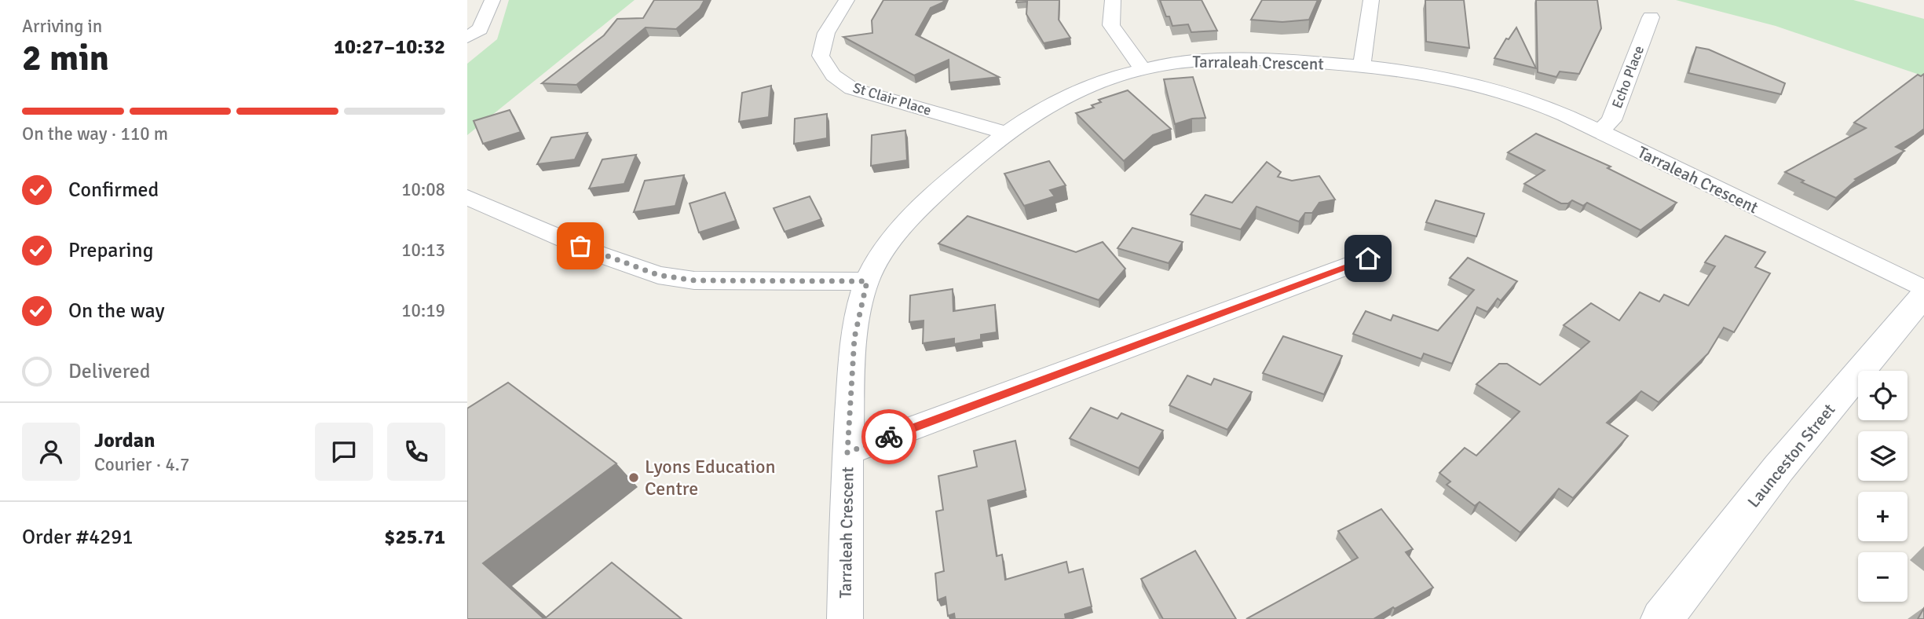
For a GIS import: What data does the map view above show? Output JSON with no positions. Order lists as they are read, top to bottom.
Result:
{
  "streets": {
    "main road": ["Launceston Street"],
    "street": ["Tarraleah Crescent", "Echo Place", "St Clair Place"]
  },
  "crossings": [
    ["Tarraleah Crescent", "Echo Place"],
    ["Tarraleah Crescent", "St Clair Place"]
  ],
  "places": ["Lyons Education Centre"],
  "page": {
    "heading": ["2 min", "Arriving in", "10:27–10:32"],
    "panel": [
      "Jordan",
      "Courier · 4.7",
      "Order #4291",
      "$25.71"
    ],
    "bar": "On the way · 110 m",
    "list": [
      ["Confirmed", "10:08"],
      ["Preparing", "10:13"],
      ["On the way", "10:19"],
      "Delivered"
    ],
    "map_buttons": ["+", "−"]
  }
}
